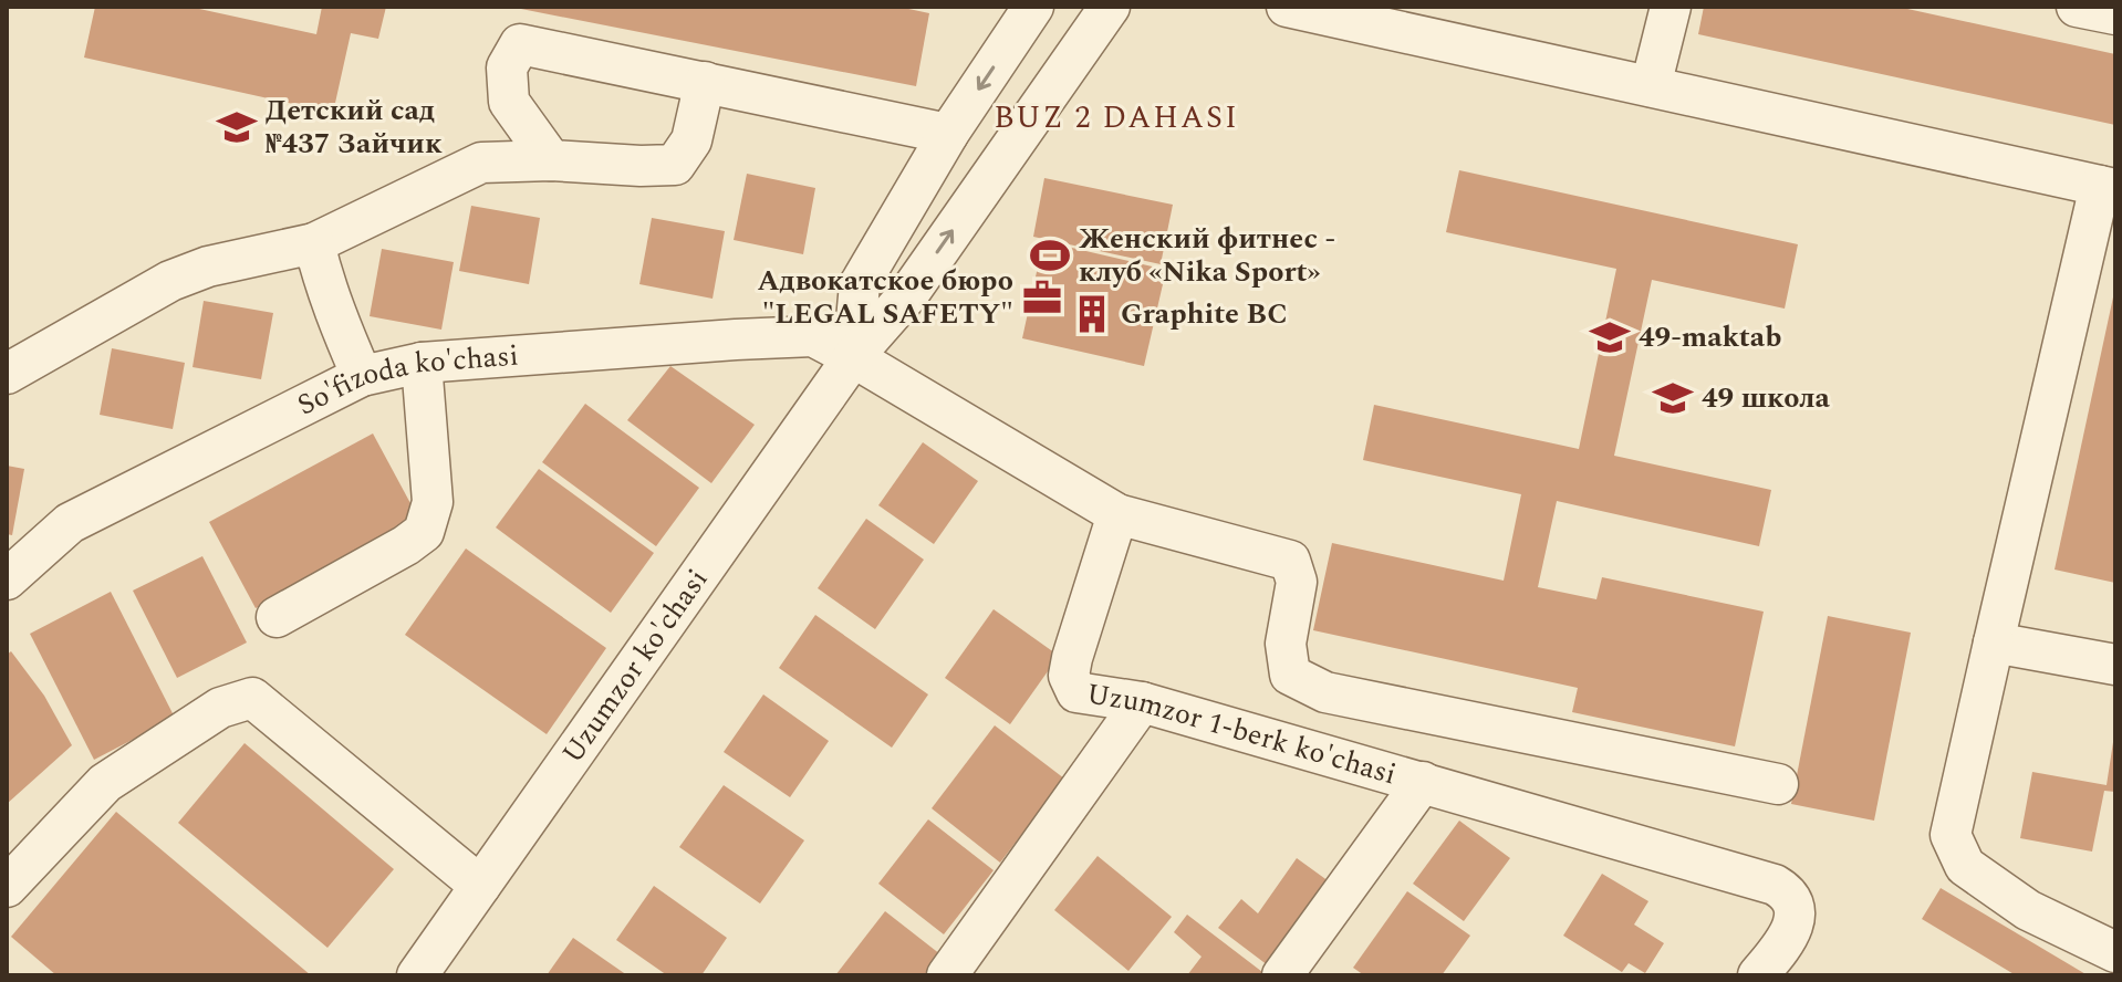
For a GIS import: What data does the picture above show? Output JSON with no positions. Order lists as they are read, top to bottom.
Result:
{
  "streets": {
    "street": ["So'fizoda ko'chasi", "Uzumzor ko'chasi", "Uzumzor 1-berk ko'chasi"]
  },
  "crossings": [
    ["So'fizoda ko'chasi", "Uzumzor ko'chasi"]
  ],
  "districts": ["BUZ 2 DAHASI"],
  "places": {
    "school or university": ["Детский сад №437 Зайчик", "49-maktab", "49 школа"],
    "sports": ["Женский фитнес - клуб «Nika Sport»"],
    "office": ["Адвокатское бюро \"LEGAL SAFETY\""],
    "building": ["Graphite BC"]
  }
}
